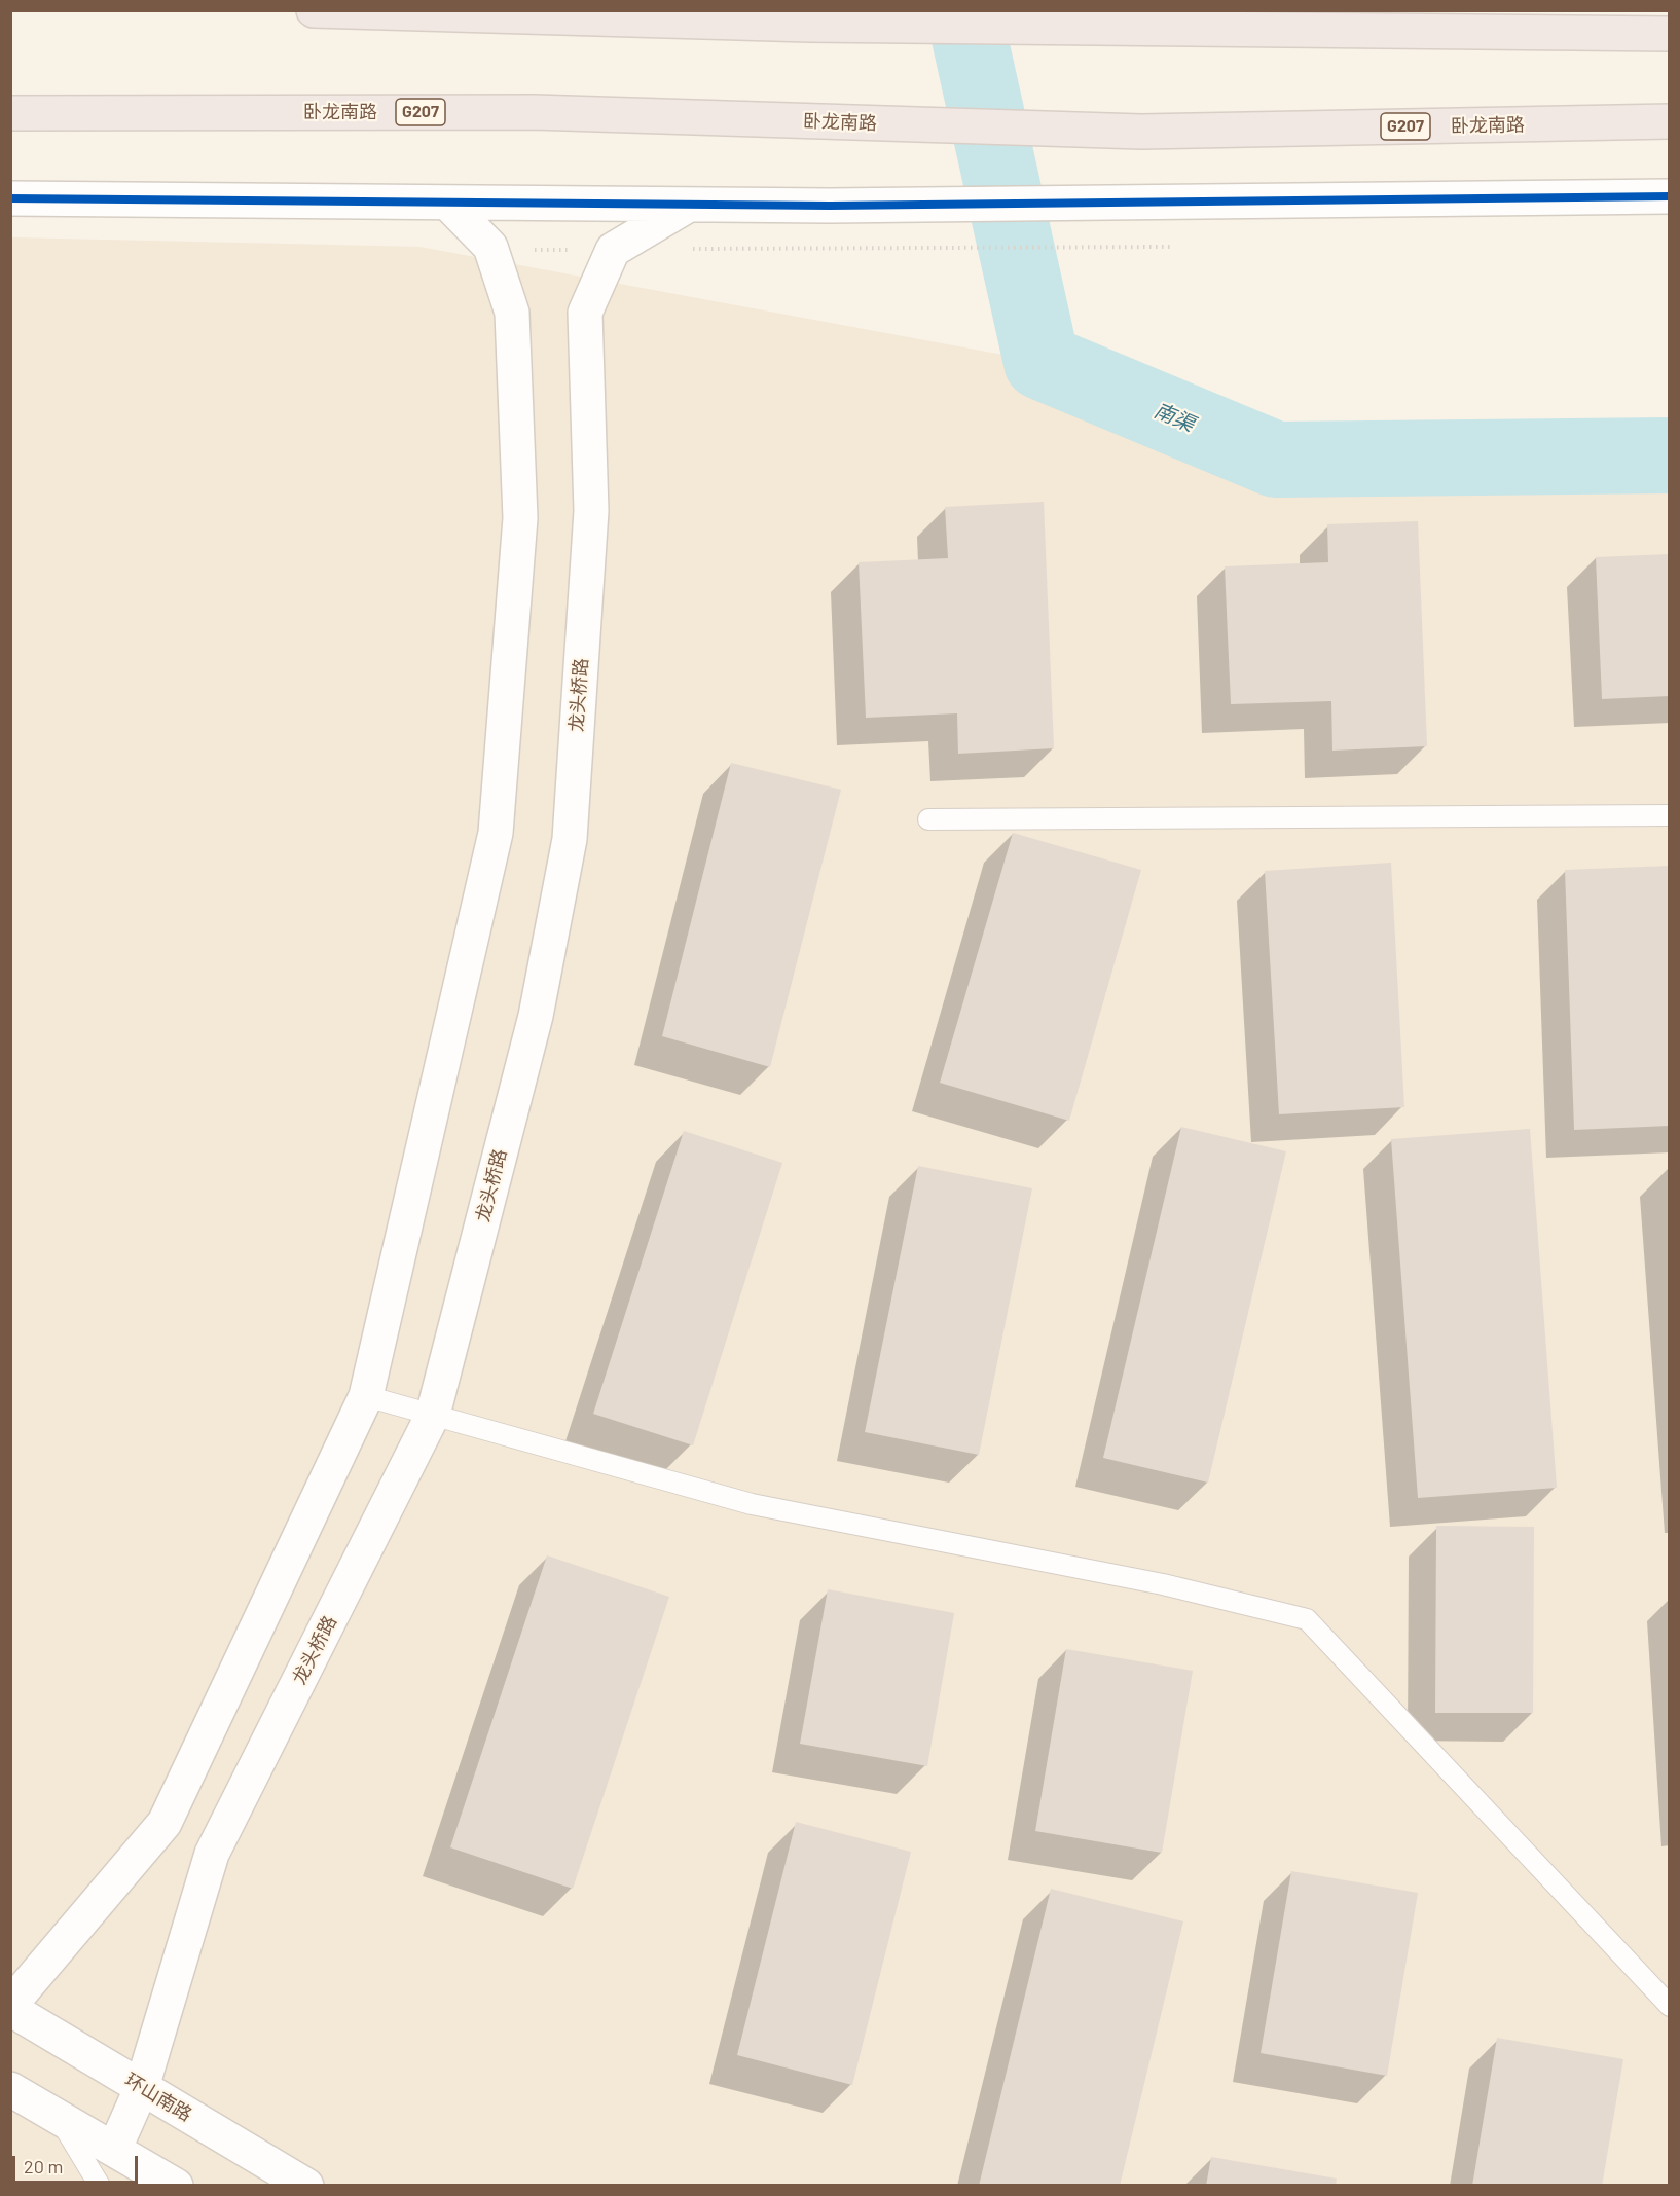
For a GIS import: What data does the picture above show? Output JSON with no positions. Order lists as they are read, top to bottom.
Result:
{
  "streets": {
    "highway": ["卧龙南路", "G207"],
    "main road": ["龙头桥路", "环山南路"]
  },
  "crossings": [
    ["龙头桥路", "环山南路"]
  ],
  "water": ["南渠"],
  "scale_bar": "20 m"
}
